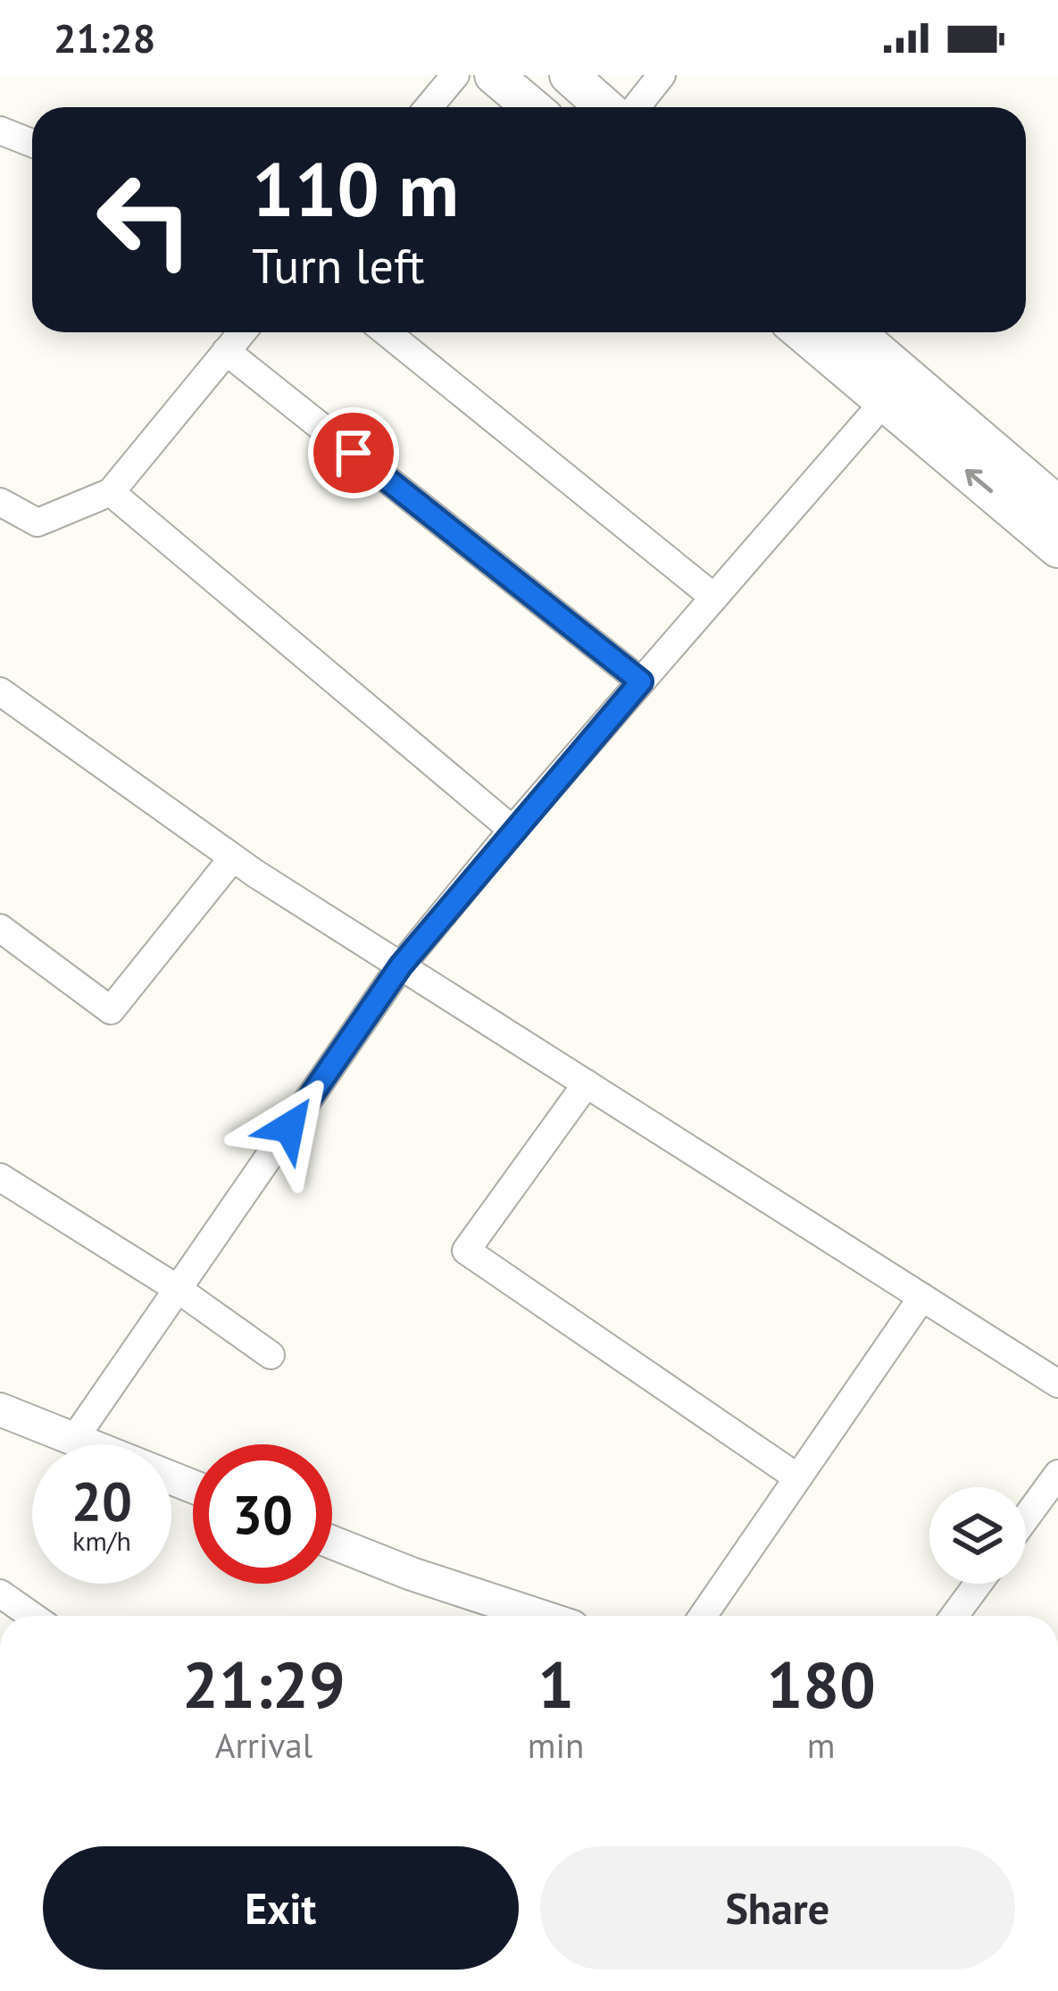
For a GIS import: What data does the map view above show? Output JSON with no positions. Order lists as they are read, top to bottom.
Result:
{
  "page": {
    "status": "21:28",
    "turn": ["110 m", "Turn left"],
    "speed": "20 km/h",
    "limit": "30",
    "eta": [
      "21:29",
      "Arrival",
      "1",
      "min",
      "180",
      "m"
    ],
    "buttons": ["Exit", "Share"]
  }
}
